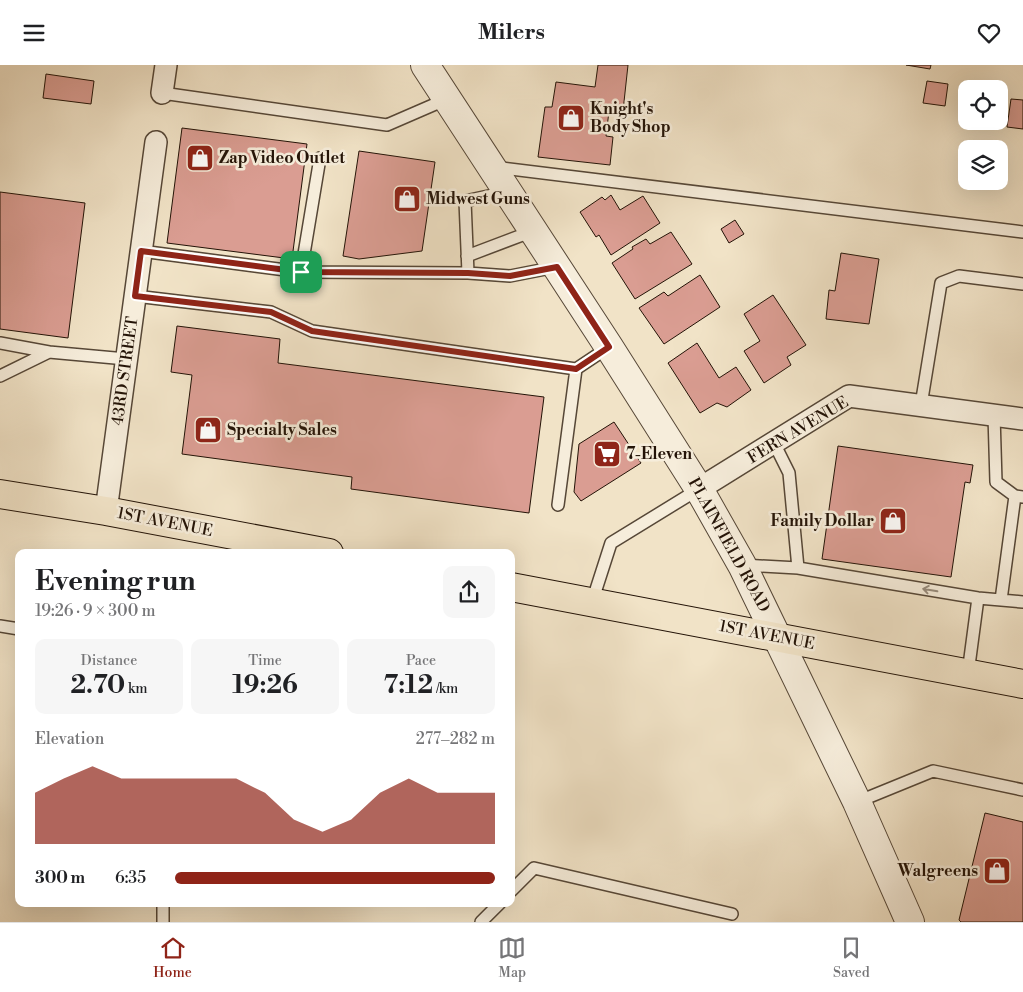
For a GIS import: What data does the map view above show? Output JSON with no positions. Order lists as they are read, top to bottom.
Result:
{
  "streets": {
    "main road": ["1ST AVENUE"],
    "street": ["43RD STREET", "FERN AVENUE", "PLAINFIELD ROAD"]
  },
  "crossings": [
    ["43RD STREET", "1ST AVENUE"],
    ["FERN AVENUE", "PLAINFIELD ROAD"],
    ["1ST AVENUE", "PLAINFIELD ROAD"]
  ],
  "places": {
    "shop": [
      "Knight's Body Shop",
      "Zap Video Outlet",
      "Midwest Guns",
      "Specialty Sales",
      "Family Dollar",
      "Walgreens"
    ],
    "supermarket": ["7-Eleven"]
  },
  "page": {
    "header": "Milers",
    "heading": ["Evening run", "19:26 · 9 × 300 m"],
    "stats": [
      ["Distance", "2.70 km"],
      ["Time", "19:26"],
      ["Pace", "7:12 /km"]
    ],
    "chart": ["Elevation", "277–282 m"],
    "list": [
      {
        "name": "300 m",
        "note": "6:35"
      }
    ],
    "tabs": ["Home", "Map", "Saved"]
  }
}
